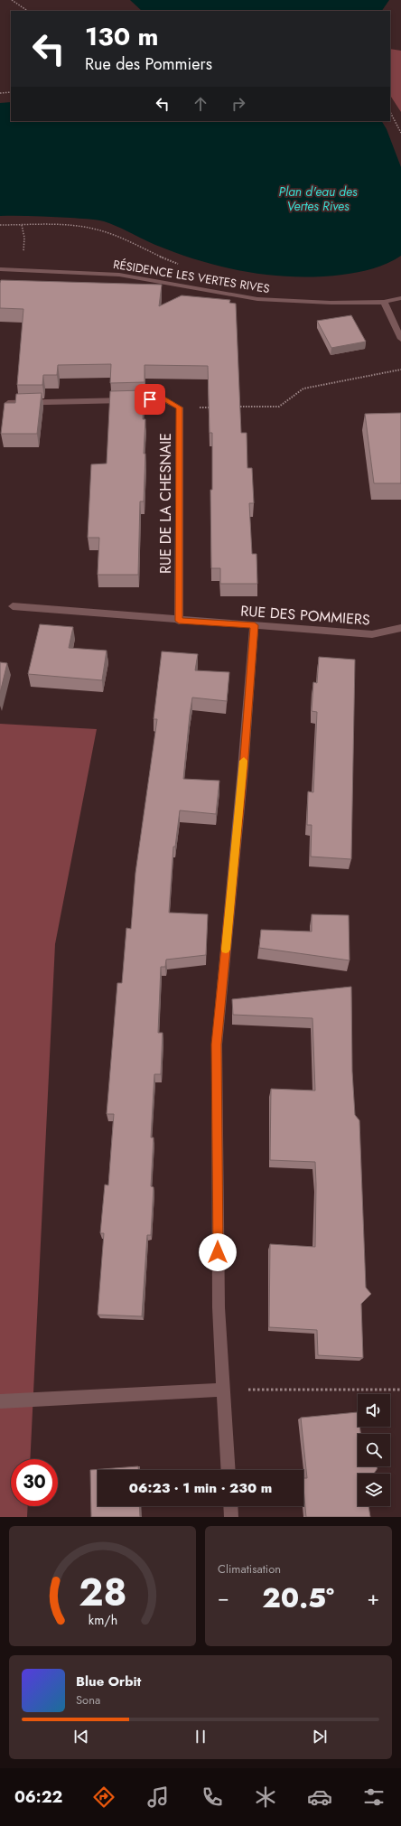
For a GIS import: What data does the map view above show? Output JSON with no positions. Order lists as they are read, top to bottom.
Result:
{
  "streets": {
    "street": ["RÉSIDENCE LES VERTES RIVES", "RUE DE LA CHESNAIE", "RUE DES POMMIERS"]
  },
  "crossings": [
    ["RUE DE LA CHESNAIE", "RUE DES POMMIERS"]
  ],
  "water": ["Plan d'eau des Vertes Rives"],
  "page": {
    "turn": ["130 m", "Rue des Pommiers"],
    "limit": "30",
    "trip": "06:23 · 1 min · 230 m",
    "tile": "Climatisation",
    "heat": ["−", "20.5°", "+"],
    "song": ["Blue Orbit", "Sona"],
    "tabs": "06:22",
    "gauge": ["28", "km/h"]
  }
}
